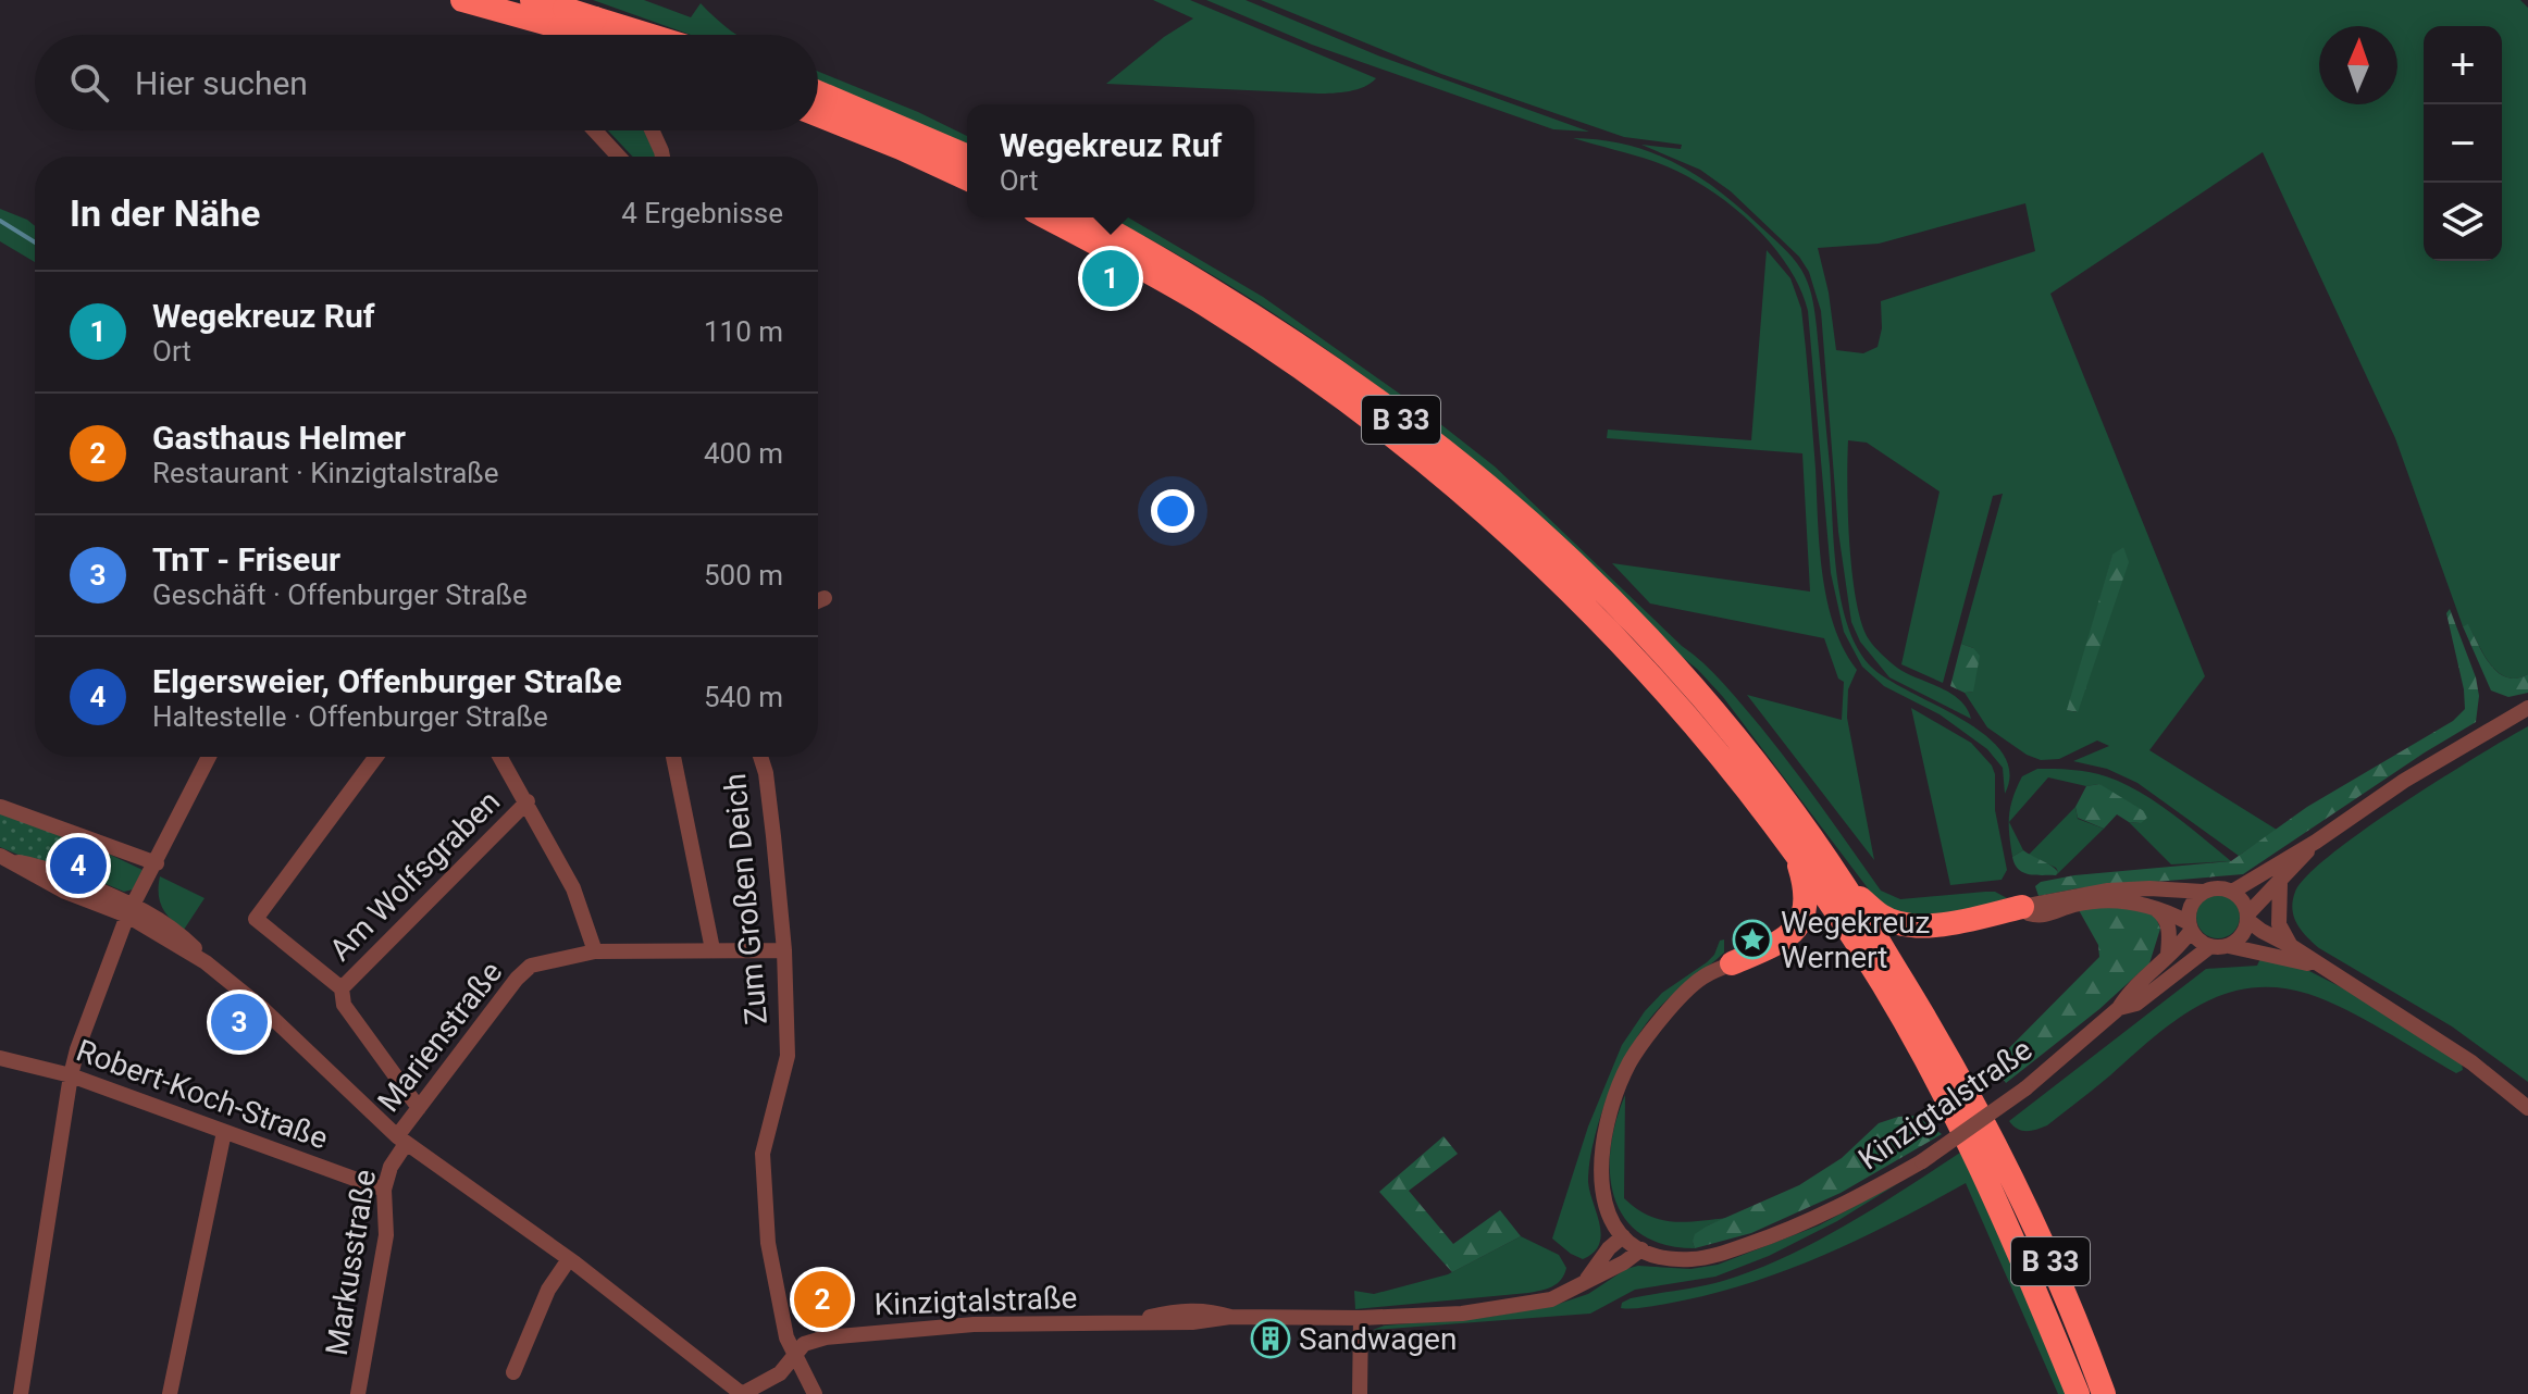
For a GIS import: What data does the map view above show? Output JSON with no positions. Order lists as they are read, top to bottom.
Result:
{
  "streets": {
    "highway": ["B 33"],
    "street": [
      "Am Wolfsgraben",
      "Zum Großen Deich",
      "Marienstraße",
      "Robert-Koch-Straße",
      "Kinzigtalstraße",
      "Markusstraße"
    ]
  },
  "crossings": [
    ["Am Wolfsgraben", "Marienstraße"],
    ["Zum Großen Deich", "Marienstraße"],
    ["Zum Großen Deich", "Kinzigtalstraße"],
    ["Marienstraße", "Markusstraße"],
    ["Robert-Koch-Straße", "Markusstraße"]
  ],
  "places": {
    "place": ["Wegekreuz Wernert"],
    "building": ["Sandwagen"]
  },
  "north": "top",
  "page": {
    "map_buttons": ["+", "−"],
    "search": "Hier suchen",
    "popup": ["Wegekreuz Ruf", "Ort"],
    "heading": ["In der Nähe", "4 Ergebnisse"],
    "pins": [
      "1",
      "4",
      "3",
      "2"
    ],
    "list": [
      {
        "mark": "1",
        "name": "Wegekreuz Ruf",
        "note": "Ort",
        "value": "110 m"
      },
      {
        "mark": "2",
        "name": "Gasthaus Helmer",
        "note": "Restaurant · Kinzigtalstraße",
        "value": "400 m"
      },
      {
        "mark": "3",
        "name": "TnT - Friseur",
        "note": "Geschäft · Offenburger Straße",
        "value": "500 m"
      },
      {
        "mark": "4",
        "name": "Elgersweier, Offenburger Straße",
        "note": "Haltestelle · Offenburger Straße",
        "value": "540 m"
      }
    ]
  }
}
